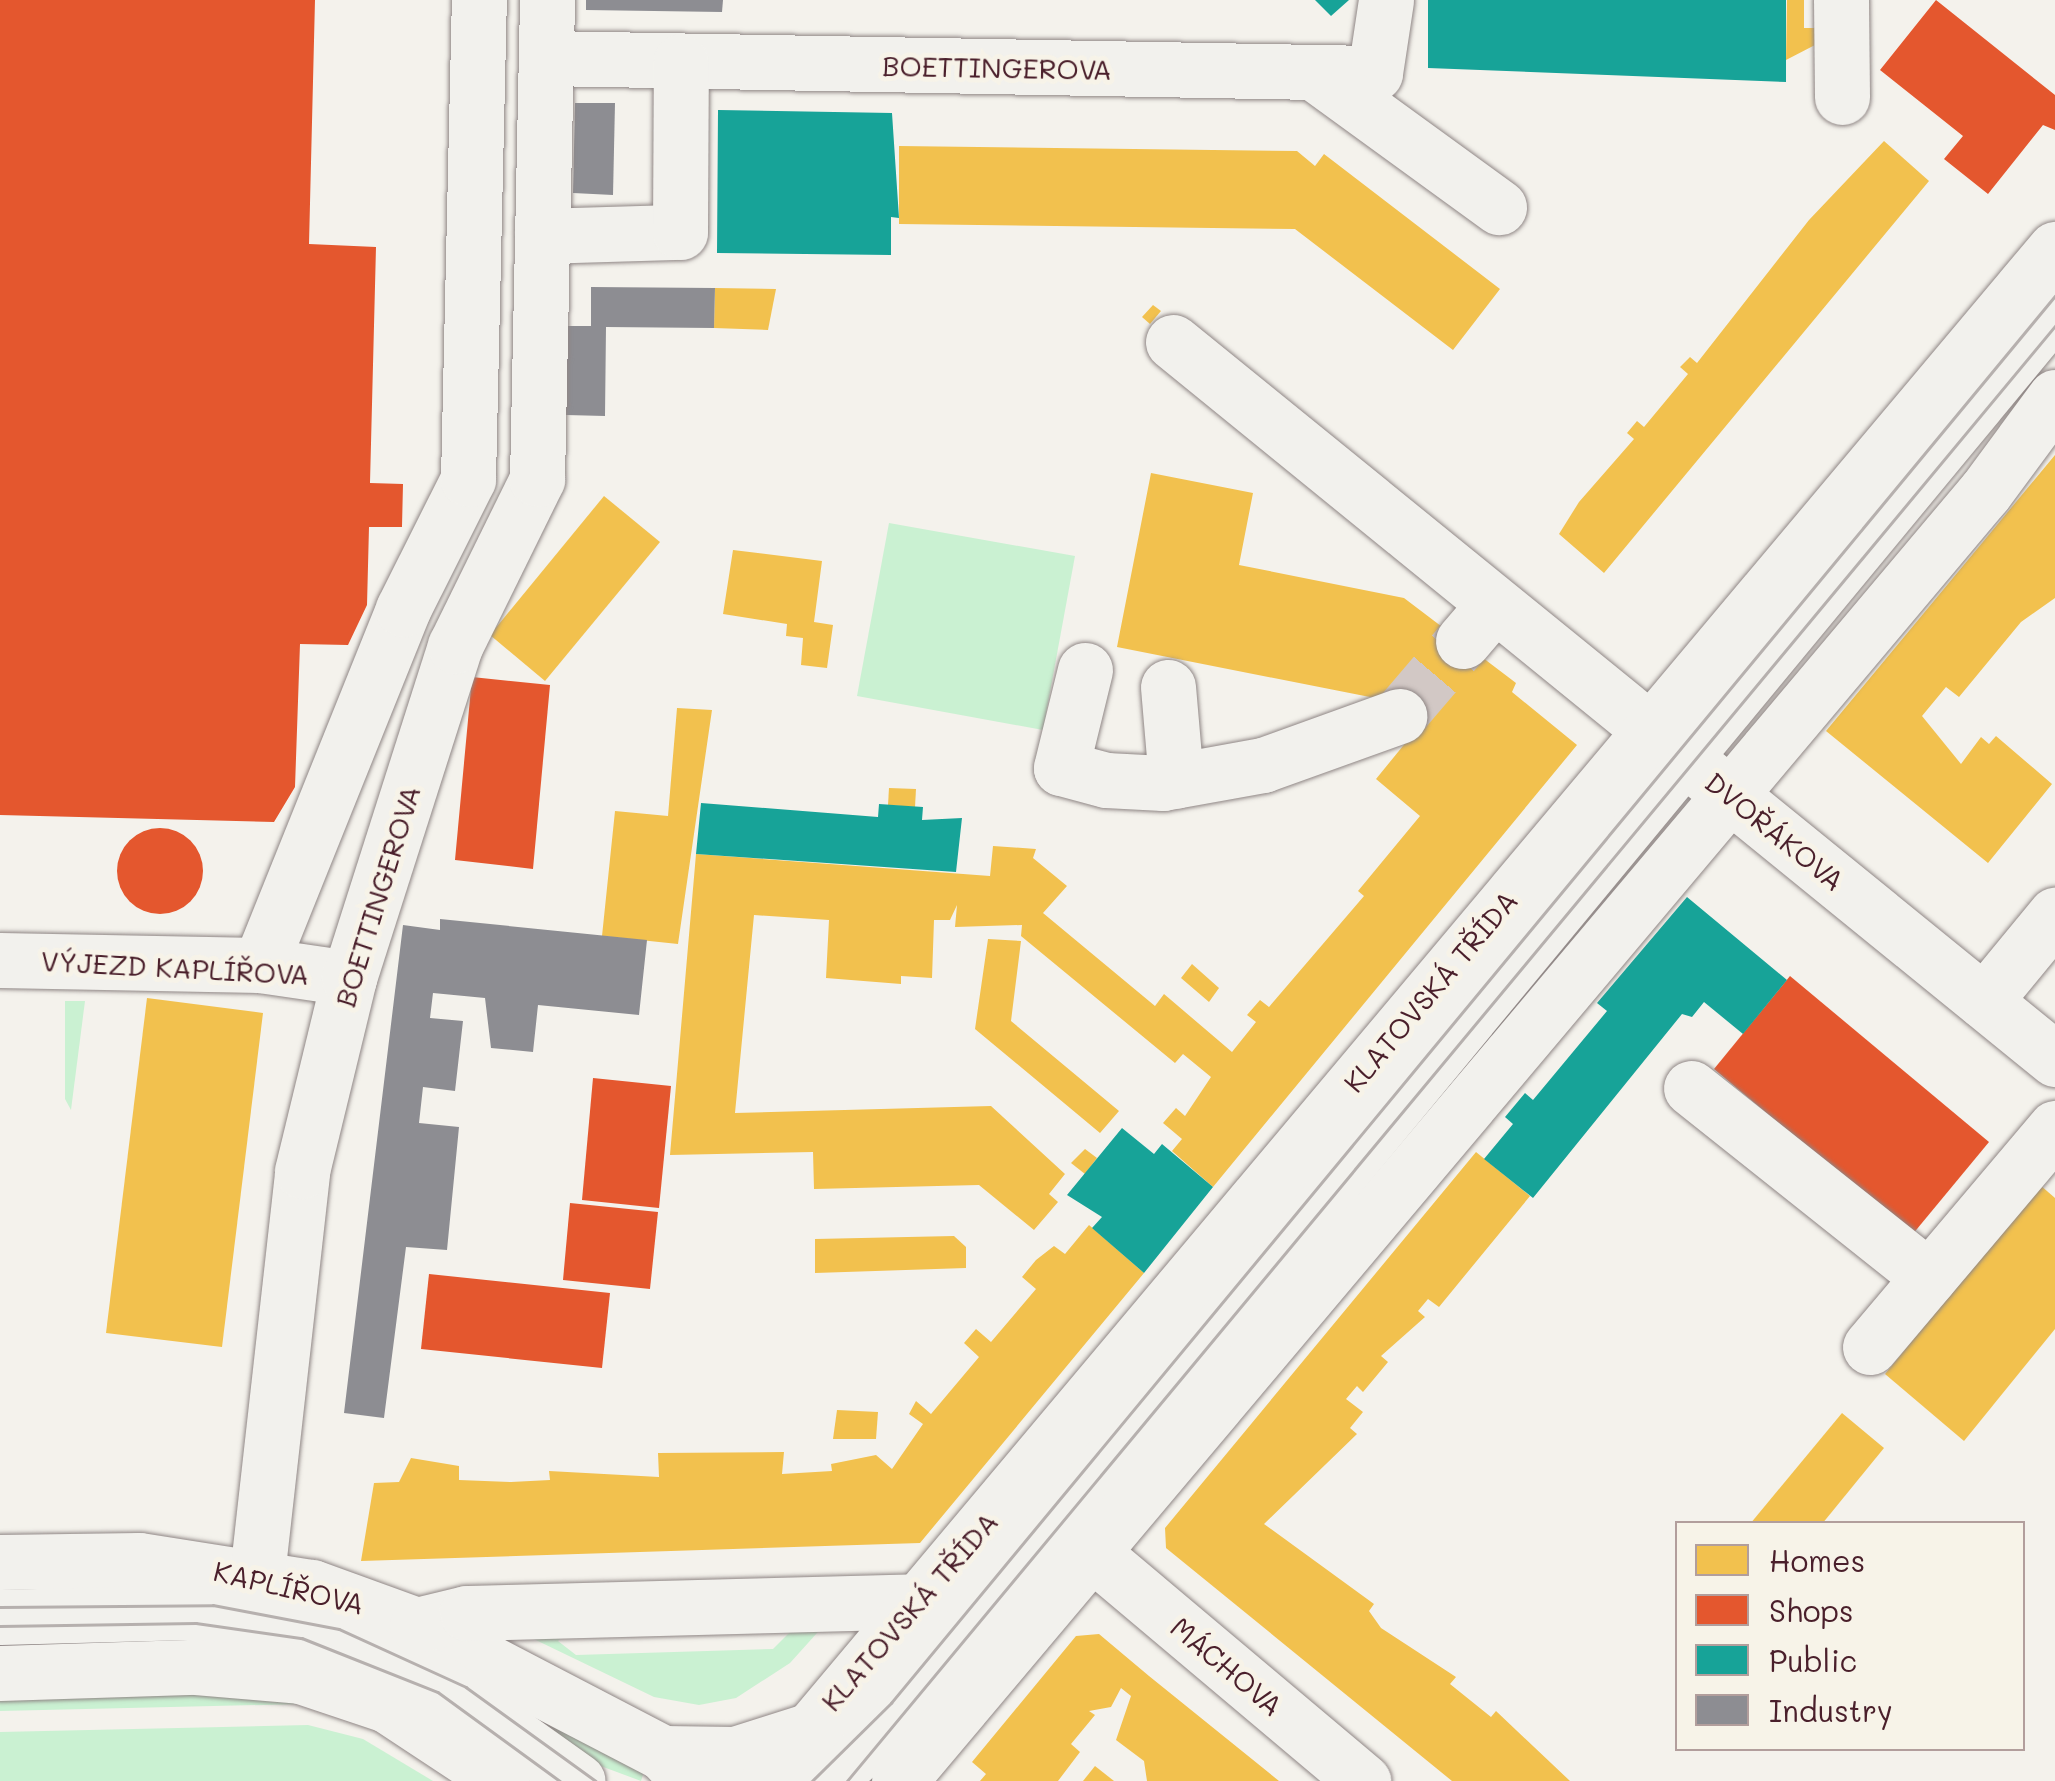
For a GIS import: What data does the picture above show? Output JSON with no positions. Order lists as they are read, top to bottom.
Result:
{
  "streets": {
    "street": [
      "BOETTINGEROVA",
      "DVOŘÁKOVA",
      "VÝJEZD KAPLÍŘOVA",
      "KLATOVSKÁ TŘÍDA",
      "KAPLÍŘOVA",
      "MÁCHOVA"
    ]
  },
  "crossings": [
    ["BOETTINGEROVA", "VÝJEZD KAPLÍŘOVA"],
    ["BOETTINGEROVA", "KAPLÍŘOVA"],
    ["DVOŘÁKOVA", "KLATOVSKÁ TŘÍDA"],
    ["KLATOVSKÁ TŘÍDA", "KAPLÍŘOVA"],
    ["KLATOVSKÁ TŘÍDA", "MÁCHOVA"]
  ],
  "legend": [
    "Homes",
    "Shops",
    "Public",
    "Industry"
  ]
}
